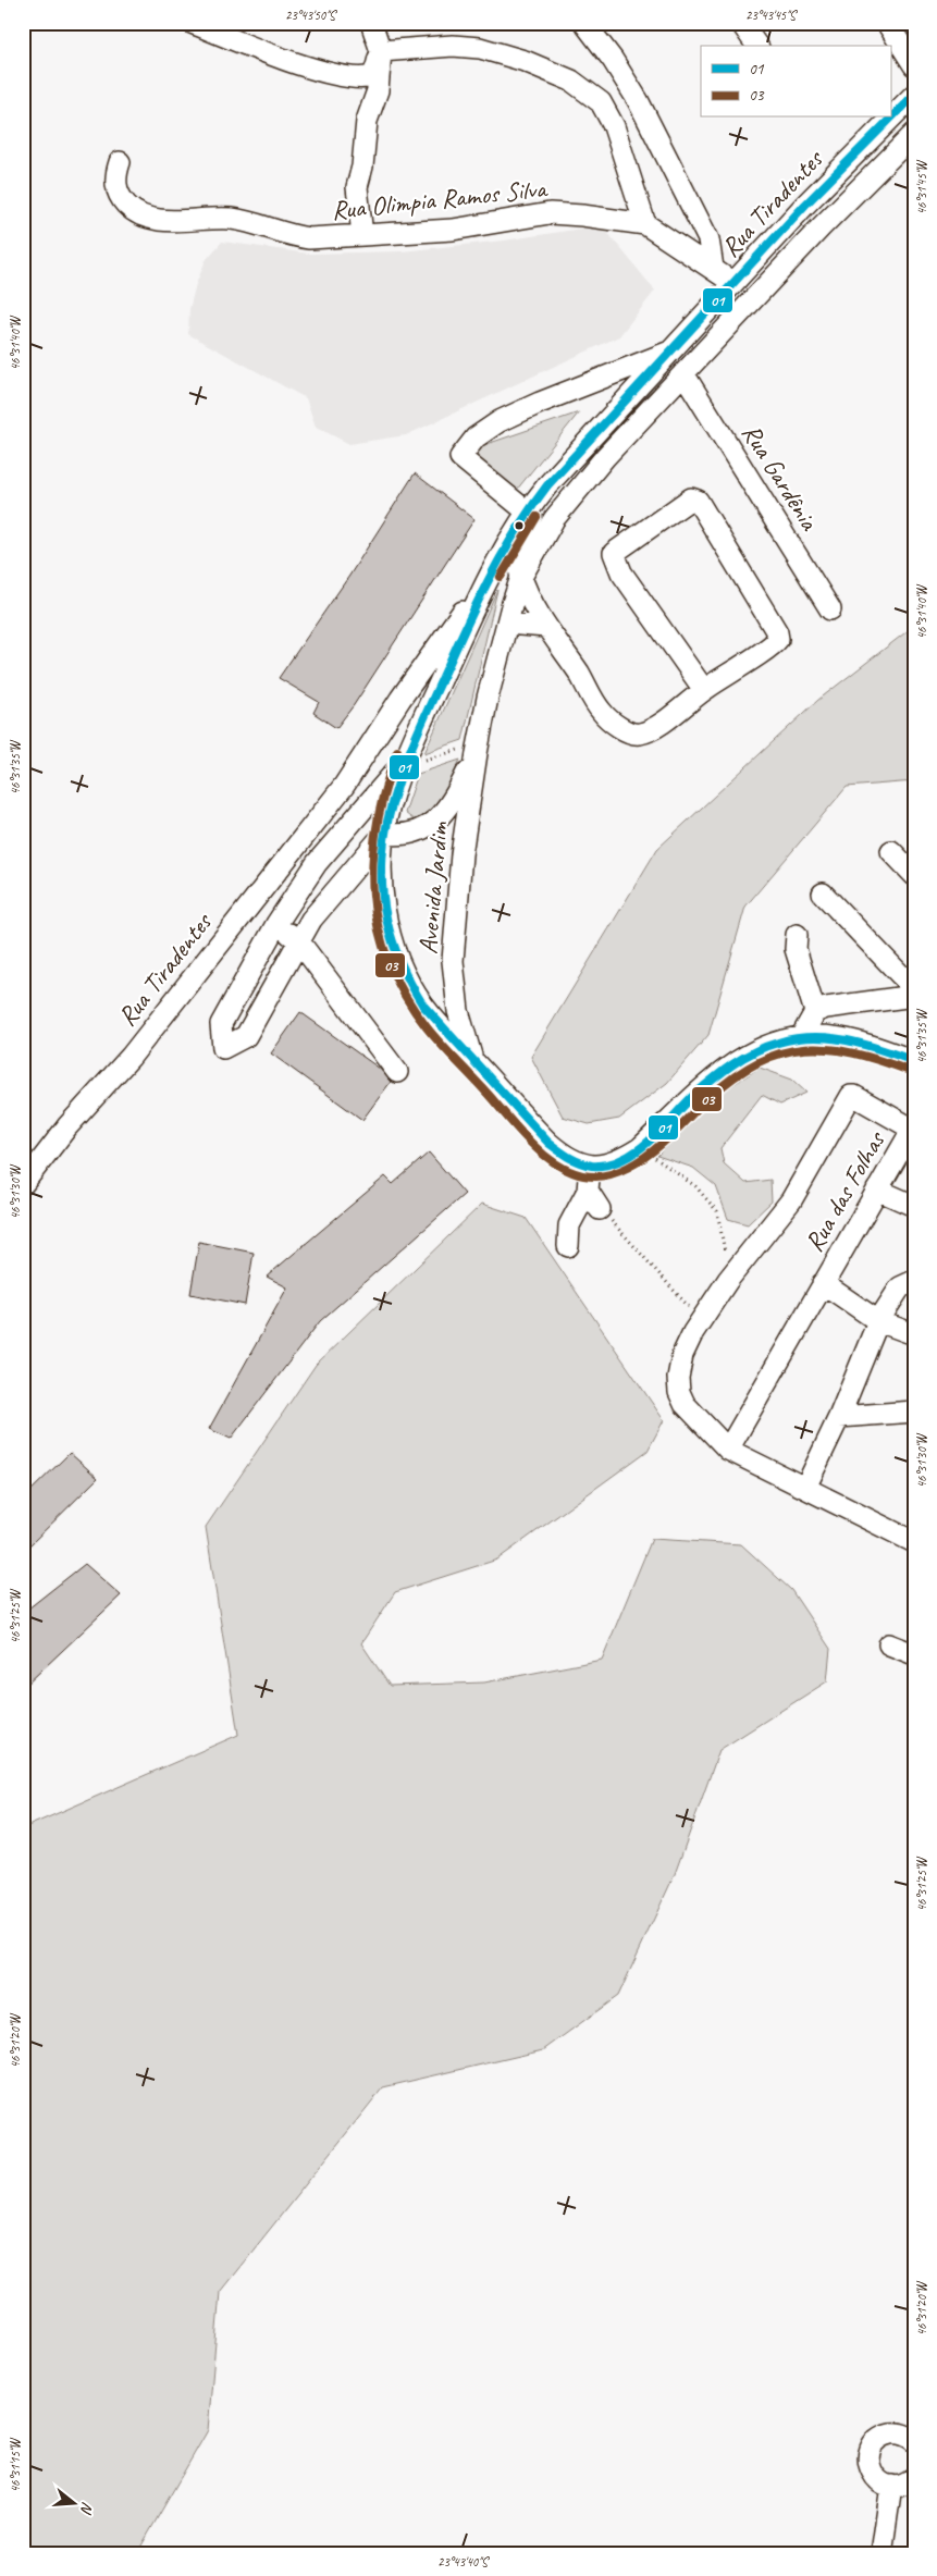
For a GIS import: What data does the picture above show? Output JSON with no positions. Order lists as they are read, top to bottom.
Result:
{
  "streets": {
    "street": [
      "Rua Olimpia Ramos Silva",
      "Rua Tiradentes",
      "Rua Gardênia",
      "Avenida Jardim",
      "Rua das Folhas"
    ]
  },
  "crossings": [
    ["Rua Tiradentes", "Rua Gardênia"],
    ["Rua Tiradentes", "Avenida Jardim"]
  ],
  "lines": ["transit line 01", "transit line 03"],
  "legend": ["01", "03"],
  "north": "right",
  "coordinates": [
    "23°43'50\"S",
    "23°43'45\"S",
    "46°31'45\"W",
    "46°31'40\"W",
    "46°31'35\"W",
    "46°31'30\"W",
    "46°31'25\"W",
    "46°31'20\"W",
    "46°31'15\"W",
    "23°43'40\"S"
  ]
}
